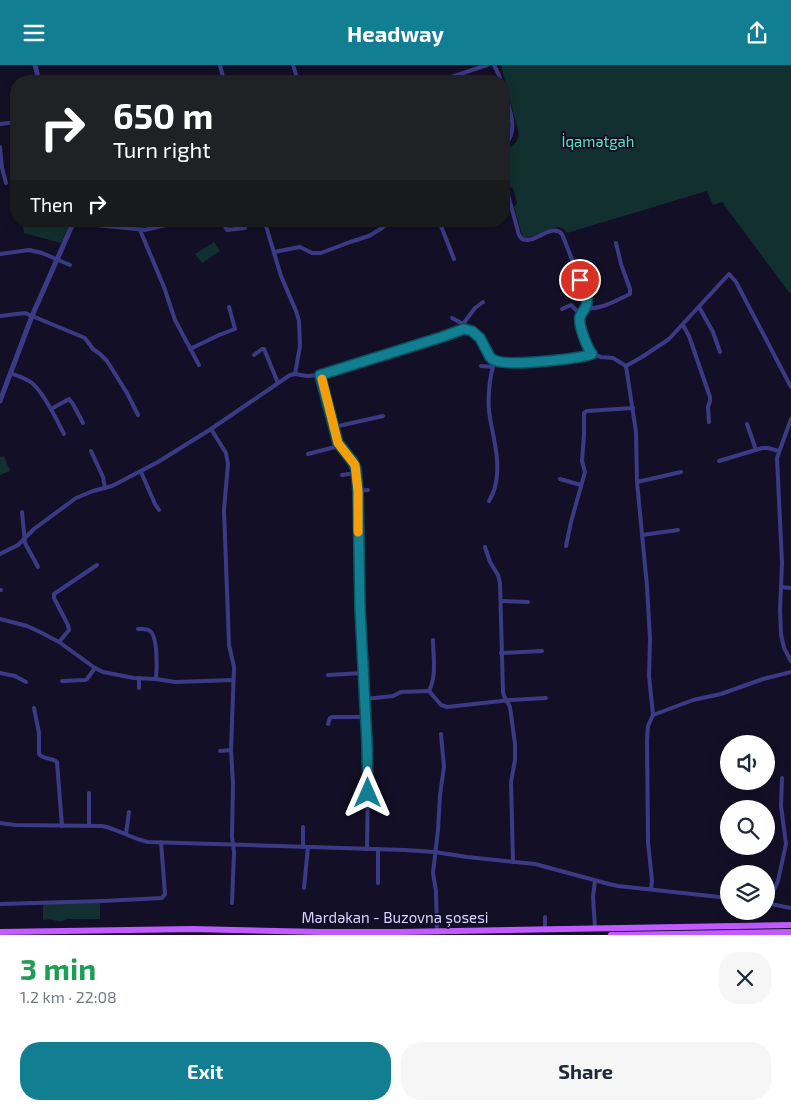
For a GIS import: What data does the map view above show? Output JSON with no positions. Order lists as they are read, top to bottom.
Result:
{
  "streets": {
    "main road": ["Mərdəkan - Buzovna şosesi"]
  },
  "parks": ["İqamətgah"],
  "page": {
    "header": "Headway",
    "turn": ["650 m", "Turn right"],
    "then": "Then",
    "heading": ["3 min", "1.2 km · 22:08"],
    "buttons": ["Exit", "Share"]
  }
}
